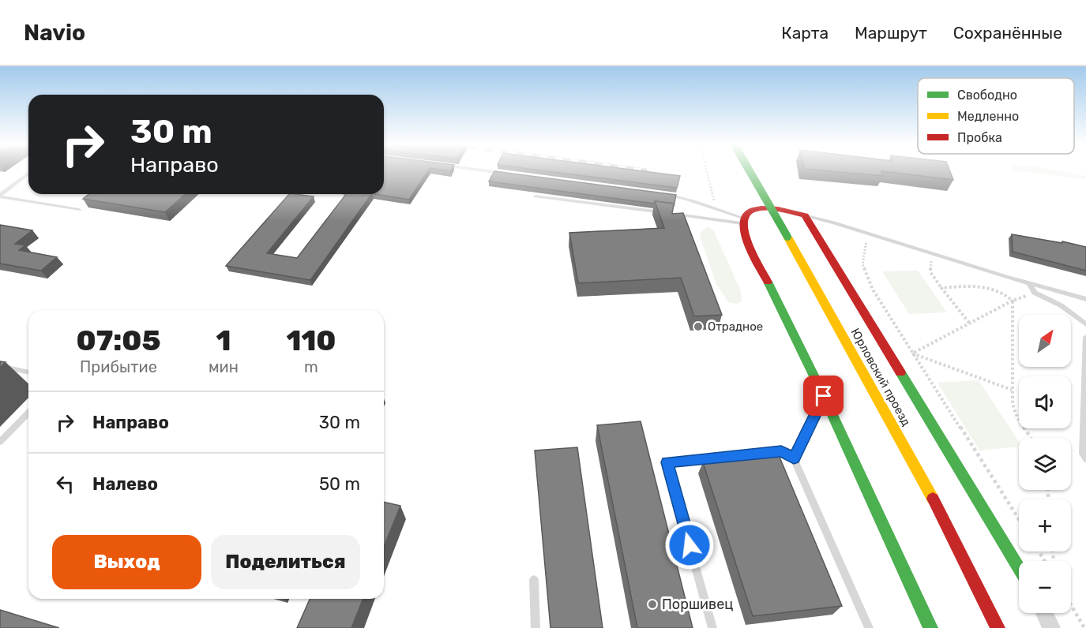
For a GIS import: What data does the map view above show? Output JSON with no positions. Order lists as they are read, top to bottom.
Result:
{
  "streets": {
    "street": ["Юрловский проезд"]
  },
  "places": ["Отрадное", "Поршивец"],
  "legend": ["Свободно", "Медленно", "Пробка"],
  "north": "top right",
  "page": {
    "header": "Navio",
    "nav": ["Карта", "Маршрут", "Сохранённые"],
    "turn": ["30 m", "Направо"],
    "eta": [
      "07:05",
      "Прибытие",
      "1",
      "мин",
      "110",
      "m"
    ],
    "map_buttons": ["+", "−"],
    "list": [
      {
        "name": "Направо",
        "value": "30 m"
      },
      {
        "name": "Налево",
        "value": "50 m"
      }
    ],
    "buttons": ["Выход", "Поделиться"]
  }
}
